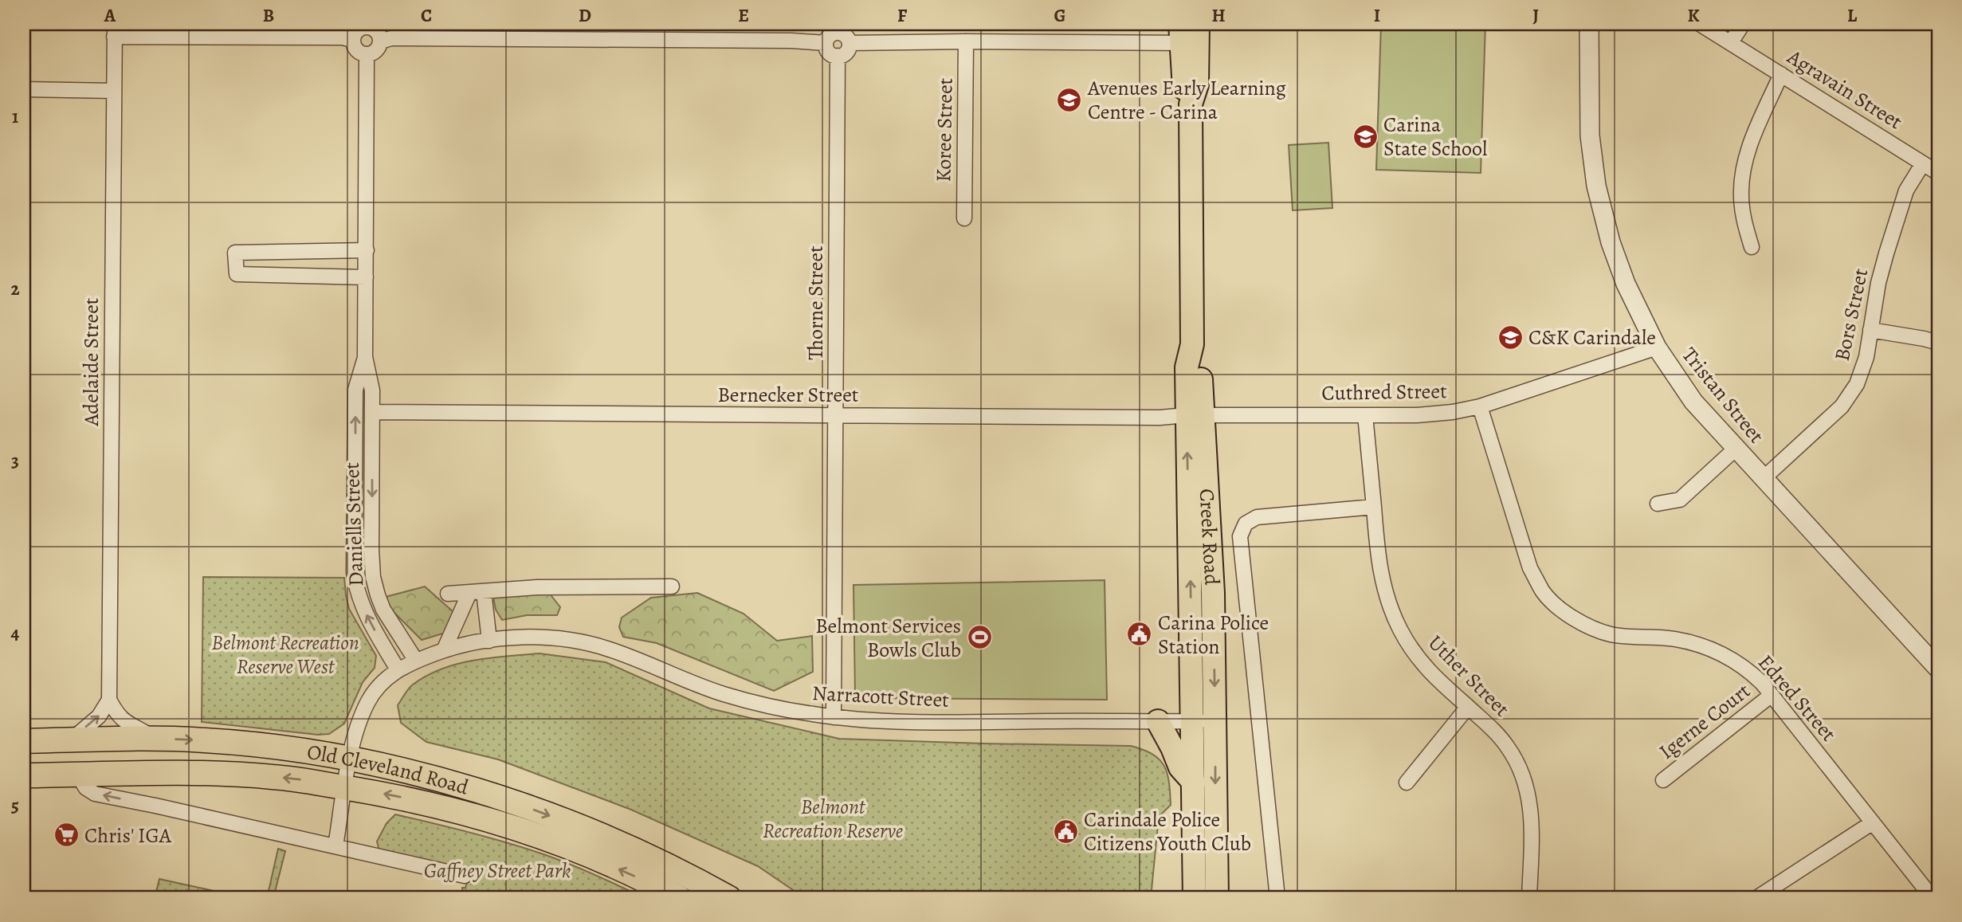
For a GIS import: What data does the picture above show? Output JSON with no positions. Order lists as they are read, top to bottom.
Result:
{
  "streets": {
    "highway": ["Old Cleveland Road"],
    "main road": ["Creek Road"],
    "street": [
      "Agravain Street",
      "Koree Street",
      "Thorne Street",
      "Bors Street",
      "Adelaide Street",
      "Cuthred Street",
      "Bernecker Street",
      "Tristan Street",
      "Daniells Street",
      "Uther Street",
      "Narracott Street",
      "Edred Street",
      "Igerne Court"
    ]
  },
  "crossings": [
    ["Agravain Street", "Bors Street"],
    ["Thorne Street", "Bernecker Street"],
    ["Thorne Street", "Narracott Street"],
    ["Bors Street", "Tristan Street"],
    ["Cuthred Street", "Bernecker Street"],
    ["Cuthred Street", "Tristan Street"],
    ["Cuthred Street", "Creek Road"],
    ["Cuthred Street", "Uther Street"],
    ["Cuthred Street", "Edred Street"],
    ["Bernecker Street", "Daniells Street"],
    ["Bernecker Street", "Creek Road"],
    ["Daniells Street", "Narracott Street"],
    ["Creek Road", "Narracott Street"],
    ["Edred Street", "Igerne Court"]
  ],
  "parks": ["Belmont Recreation Reserve West", "Belmont Recreation Reserve", "Gaffney Street Park"],
  "places": {
    "school or university": ["Avenues Early Learning Centre - Carina", "Carina State School", "C&K Carindale"],
    "public building": ["Carina Police Station", "Carindale Police Citizens Youth Club"],
    "sports": ["Belmont Services Bowls Club"],
    "supermarket": ["Chris' IGA"]
  },
  "grid": {
    "columns": [
      "A",
      "B",
      "C",
      "D",
      "E",
      "F",
      "G",
      "H",
      "I",
      "J",
      "K",
      "L"
    ],
    "rows": [
      "1",
      "2",
      "3",
      "4",
      "5"
    ]
  }
}
